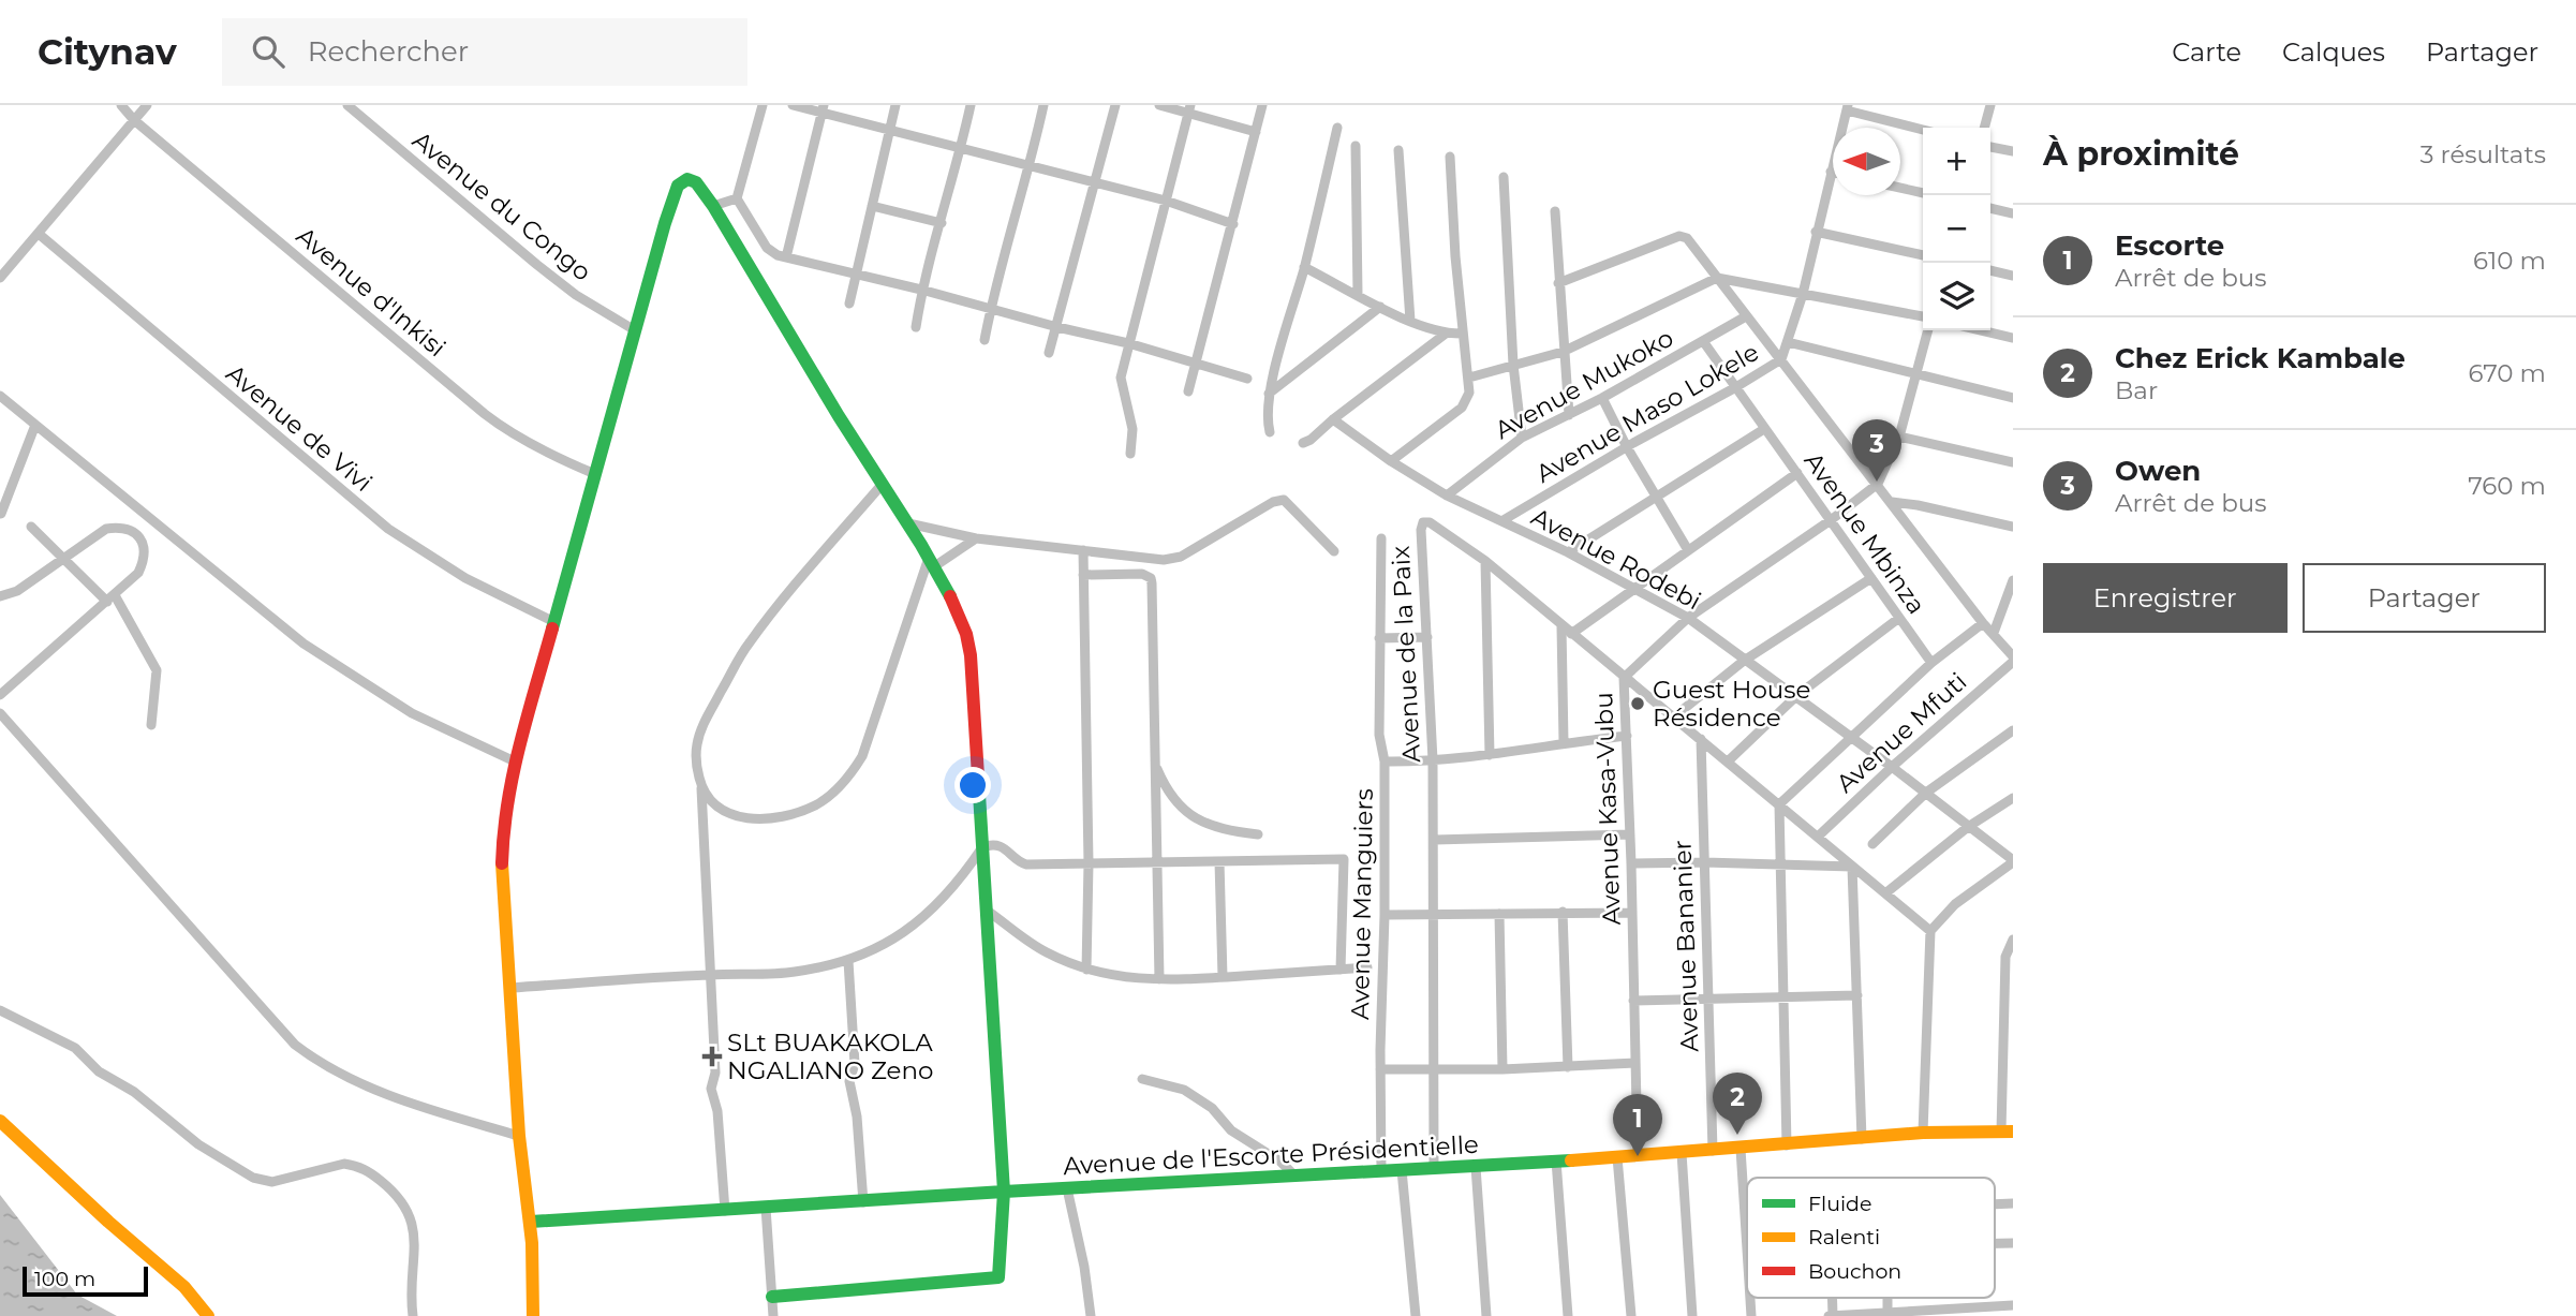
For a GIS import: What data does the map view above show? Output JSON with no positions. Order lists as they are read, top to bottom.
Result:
{
  "streets": {
    "street": [
      "Avenue du Congo",
      "Avenue d'Inkisi",
      "Avenue Mukoko",
      "Avenue Maso Lokele",
      "Avenue de Vivi",
      "Avenue Mbinza",
      "Avenue Rodebi",
      "Avenue de la Paix",
      "Avenue Mfuti",
      "Avenue Kasa-Vubu",
      "Avenue Manguiers",
      "Avenue Bananier",
      "Avenue de l'Escorte Présidentielle"
    ]
  },
  "crossings": [
    ["Avenue Mukoko", "Avenue Mbinza"],
    ["Avenue Mukoko", "Avenue Rodebi"],
    ["Avenue Maso Lokele", "Avenue Mbinza"],
    ["Avenue Maso Lokele", "Avenue Rodebi"],
    ["Avenue Mbinza", "Avenue Kasa-Vubu"],
    ["Avenue Rodebi", "Avenue Mfuti"],
    ["Avenue Rodebi", "Avenue Kasa-Vubu"],
    ["Avenue de la Paix", "Avenue Mfuti"],
    ["Avenue de la Paix", "Avenue Kasa-Vubu"],
    ["Avenue de la Paix", "Avenue Bananier"],
    ["Avenue de la Paix", "Avenue de l'Escorte Présidentielle"],
    ["Avenue Kasa-Vubu", "Avenue de l'Escorte Présidentielle"],
    ["Avenue Manguiers", "Avenue de l'Escorte Présidentielle"],
    ["Avenue Bananier", "Avenue de l'Escorte Présidentielle"]
  ],
  "places": {
    "other": ["Guest House Résidence"],
    "health": ["SLt BUAKAKOLA NGALIANO Zeno"]
  },
  "legend": ["Fluide", "Ralenti", "Bouchon"],
  "scale_bar": "100 m",
  "north": "left",
  "page": {
    "header": "Citynav",
    "search": "Rechercher",
    "nav": ["Carte", "Calques", "Partager"],
    "heading": ["À proximité", "3 résultats"],
    "map_buttons": ["+", "−"],
    "list": [
      {
        "mark": "1",
        "name": "Escorte",
        "note": "Arrêt de bus",
        "value": "610 m"
      },
      {
        "mark": "2",
        "name": "Chez Erick Kambale",
        "note": "Bar",
        "value": "670 m"
      },
      {
        "mark": "3",
        "name": "Owen",
        "note": "Arrêt de bus",
        "value": "760 m"
      }
    ],
    "pins": ["3", "2", "1"],
    "buttons": ["Enregistrer", "Partager"],
    "scale": "100 m"
  }
}
